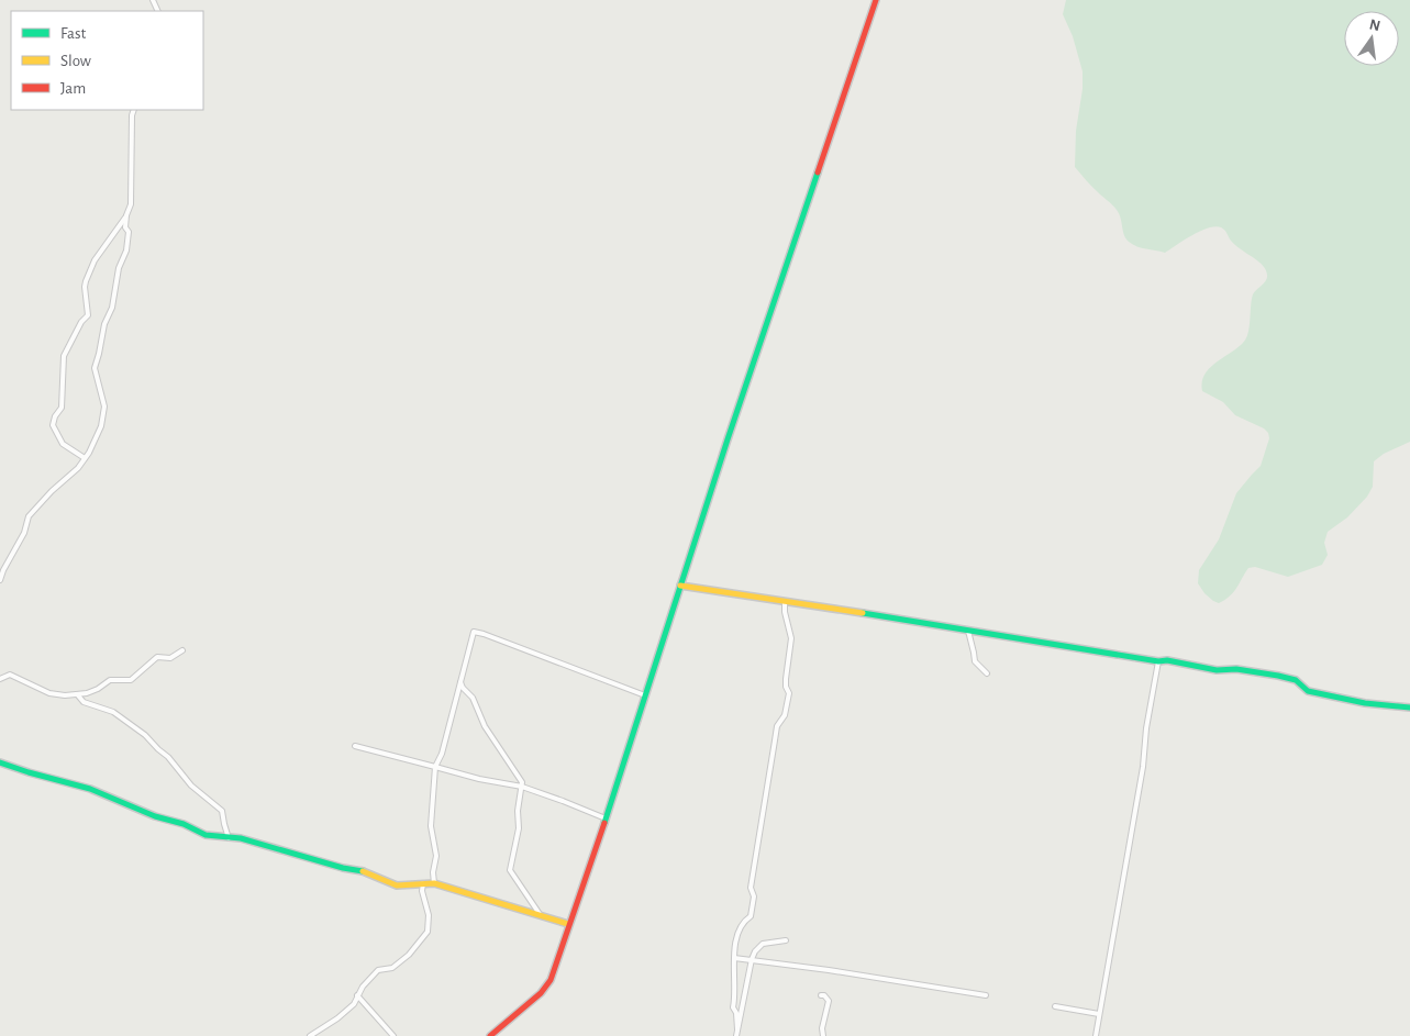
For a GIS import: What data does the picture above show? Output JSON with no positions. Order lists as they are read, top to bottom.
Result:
{
  "legend": ["Fast", "Slow", "Jam"],
  "north": "top"
}
